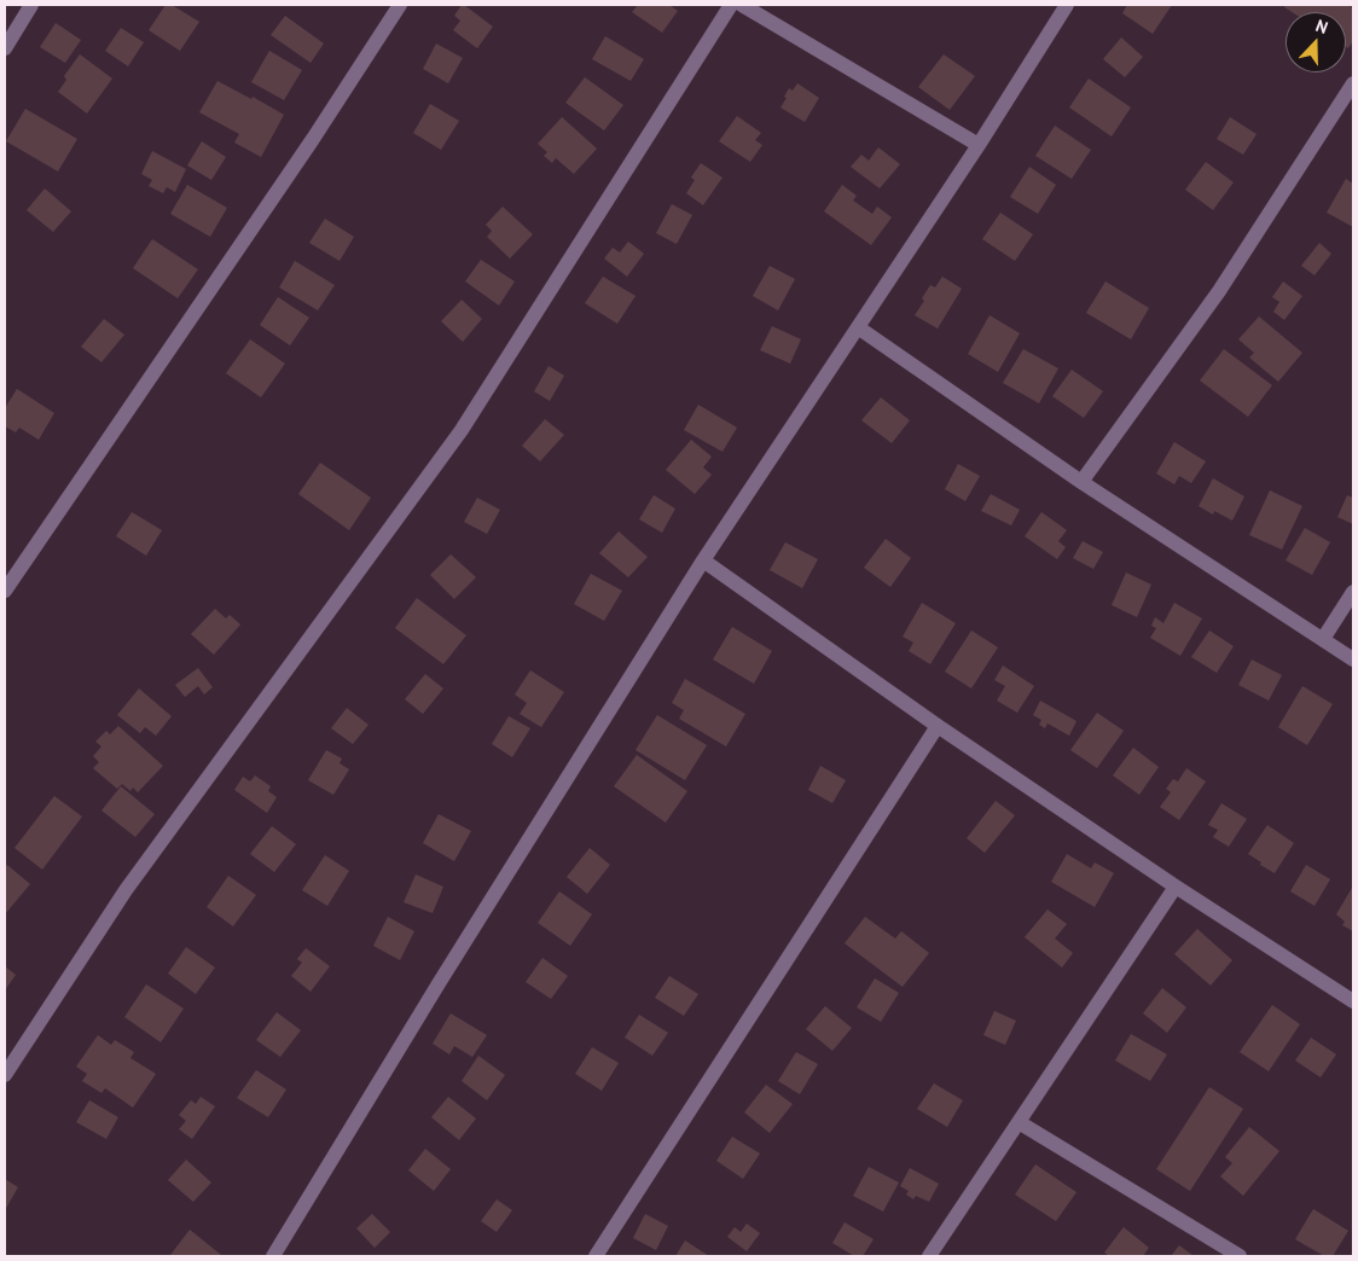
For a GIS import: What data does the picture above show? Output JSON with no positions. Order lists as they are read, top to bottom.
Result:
{
  "north": "top"
}
